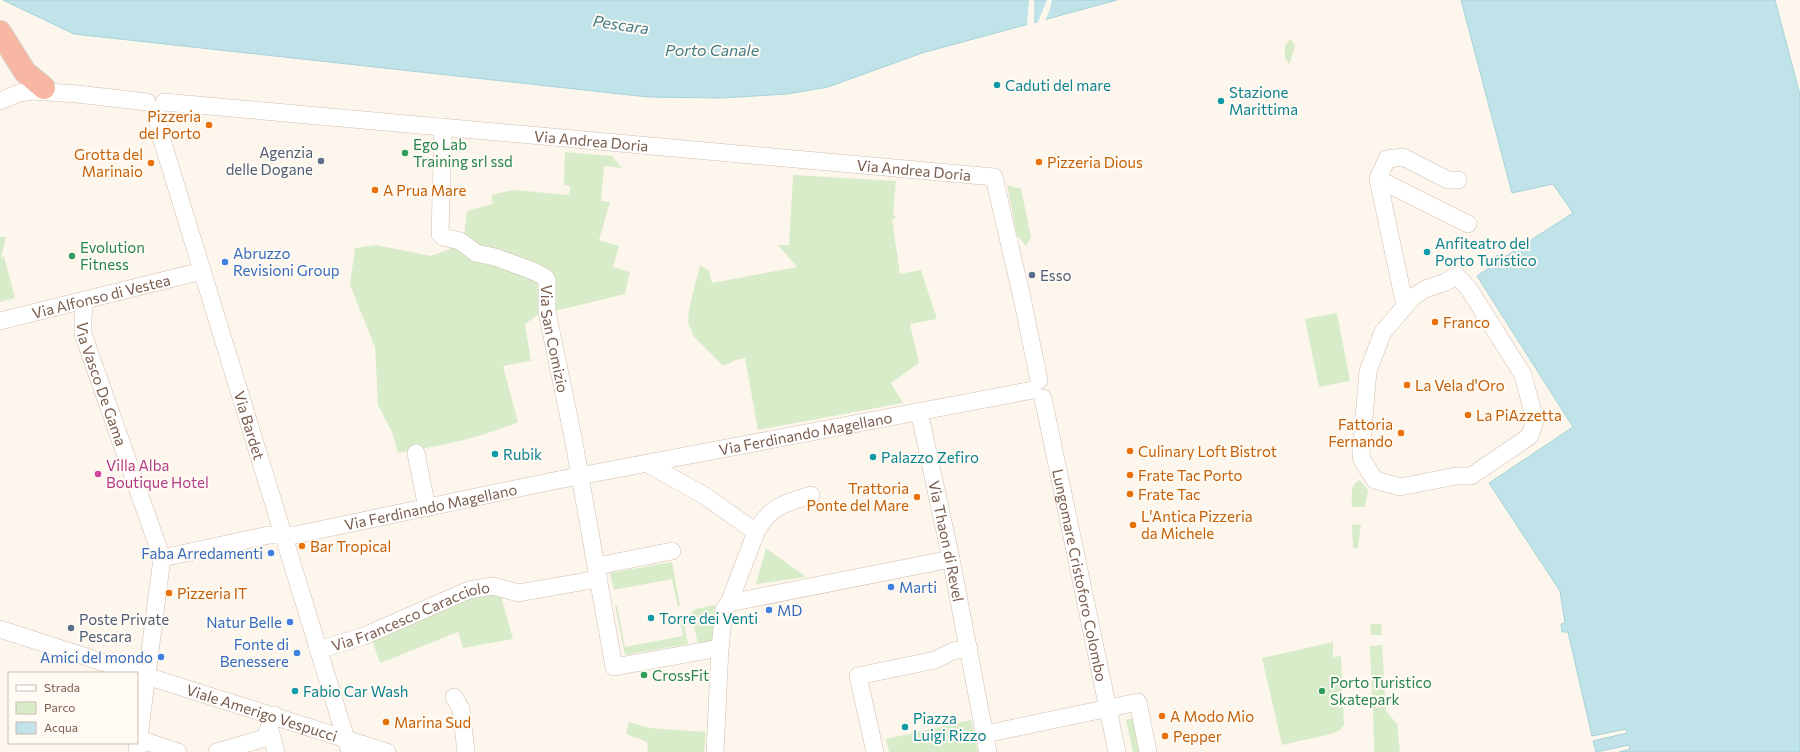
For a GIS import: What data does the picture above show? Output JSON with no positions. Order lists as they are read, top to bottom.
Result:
{
  "streets": {
    "street": [
      "Via Andrea Doria",
      "Via Alfonso di Vestea",
      "Via San Comizio",
      "Via Vasco De Gama",
      "Via Bardet",
      "Via Ferdinando Magellano",
      "Via Thaon di Revel",
      "Lungomare Cristoforo Colombo",
      "Via Francesco Caracciolo",
      "Viale Amerigo Vespucci"
    ]
  },
  "crossings": [
    ["Via Andrea Doria", "Via San Comizio"],
    ["Via Andrea Doria", "Via Bardet"],
    ["Via Andrea Doria", "Lungomare Cristoforo Colombo"],
    ["Via Alfonso di Vestea", "Via Vasco De Gama"],
    ["Via Alfonso di Vestea", "Via Bardet"],
    ["Via San Comizio", "Via Ferdinando Magellano"],
    ["Via Vasco De Gama", "Via Ferdinando Magellano"],
    ["Via Vasco De Gama", "Viale Amerigo Vespucci"],
    ["Via Bardet", "Via Ferdinando Magellano"],
    ["Via Bardet", "Via Francesco Caracciolo"],
    ["Via Bardet", "Viale Amerigo Vespucci"],
    ["Via Ferdinando Magellano", "Via Thaon di Revel"],
    ["Via Ferdinando Magellano", "Lungomare Cristoforo Colombo"]
  ],
  "water": ["Pescara", "Porto Canale"],
  "places": [
    "Caduti del mare",
    "Stazione Marittima",
    "Pizzeria del Porto",
    "Ego Lab Training srl ssd",
    "Agenzia delle Dogane",
    "Pizzeria Dious",
    "Grotta del Marinaio",
    "A Prua Mare",
    "Anfiteatro del Porto Turistico",
    "Evolution Fitness",
    "Abruzzo Revisioni Group",
    "Esso",
    "Franco",
    "La Vela d'Oro",
    "La PiAzzetta",
    "Fattoria Fernando",
    "Culinary Loft Bistrot",
    "Rubik",
    "Palazzo Zefiro",
    "Villa Alba Boutique Hotel",
    "Frate Tac Porto",
    "Frate Tac",
    "Trattoria Ponte del Mare",
    "L'Antica Pizzeria da Michele",
    "Bar Tropical",
    "Faba Arredamenti",
    "Marti",
    "Pizzeria IT",
    "MD",
    "Torre dei Venti",
    "Natur Belle",
    "Poste Private Pescara",
    "Fonte di Benessere",
    "Amici del mondo",
    "CrossFit",
    "Fabio Car Wash",
    "Porto Turistico Skatepark",
    "A Modo Mio",
    "Marina Sud",
    "Piazza Luigi Rizzo",
    "Pepper"
  ],
  "legend": ["Strada", "Parco", "Acqua"]
}
